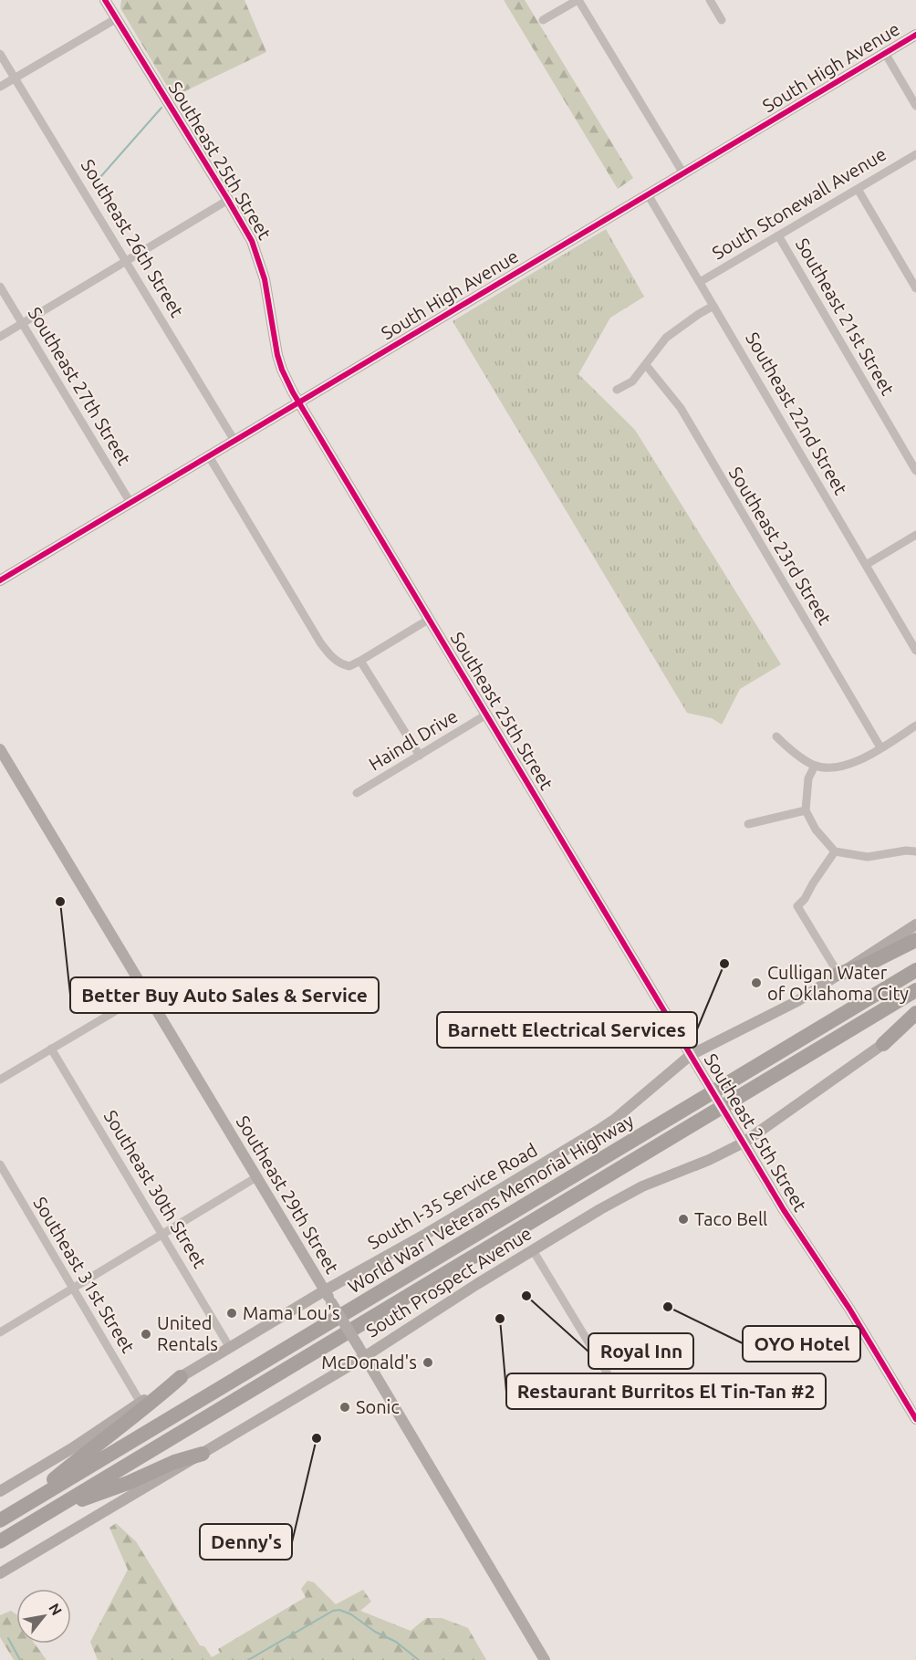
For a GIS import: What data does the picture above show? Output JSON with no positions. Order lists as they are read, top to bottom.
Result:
{
  "streets": {
    "highway": ["World War I Veterans Memorial Highway"],
    "main road": [
      "South High Avenue",
      "Southeast 25th Street",
      "Southeast 29th Street",
      "South I-35 Service Road",
      "South Prospect Avenue"
    ],
    "street": [
      "South Stonewall Avenue",
      "Southeast 26th Street",
      "Southeast 21st Street",
      "Southeast 27th Street",
      "Southeast 22nd Street",
      "Southeast 23rd Street",
      "Haindl Drive",
      "Southeast 30th Street",
      "Southeast 31st Street"
    ]
  },
  "crossings": [
    ["South High Avenue", "Southeast 25th Street"],
    ["South High Avenue", "Southeast 26th Street"],
    ["South High Avenue", "Southeast 27th Street"],
    ["South High Avenue", "Southeast 22nd Street"],
    ["Southeast 25th Street", "Haindl Drive"],
    ["Southeast 25th Street", "South I-35 Service Road"],
    ["Southeast 25th Street", "South Prospect Avenue"],
    ["South Stonewall Avenue", "Southeast 21st Street"],
    ["South Stonewall Avenue", "Southeast 22nd Street"],
    ["Southeast 30th Street", "South I-35 Service Road"],
    ["Southeast 29th Street", "South I-35 Service Road"],
    ["Southeast 29th Street", "South Prospect Avenue"],
    ["South I-35 Service Road", "Southeast 31st Street"]
  ],
  "places": [
    "Better Buy Auto Sales & Service",
    "Barnett Electrical Services",
    "Culligan Water of Oklahoma City",
    "Taco Bell",
    "Royal Inn",
    "OYO Hotel",
    "Mama Lou's",
    "Restaurant Burritos El Tin-Tan #2",
    "United Rentals",
    "McDonald's",
    "Sonic",
    "Denny's"
  ],
  "north": "top right"
}
